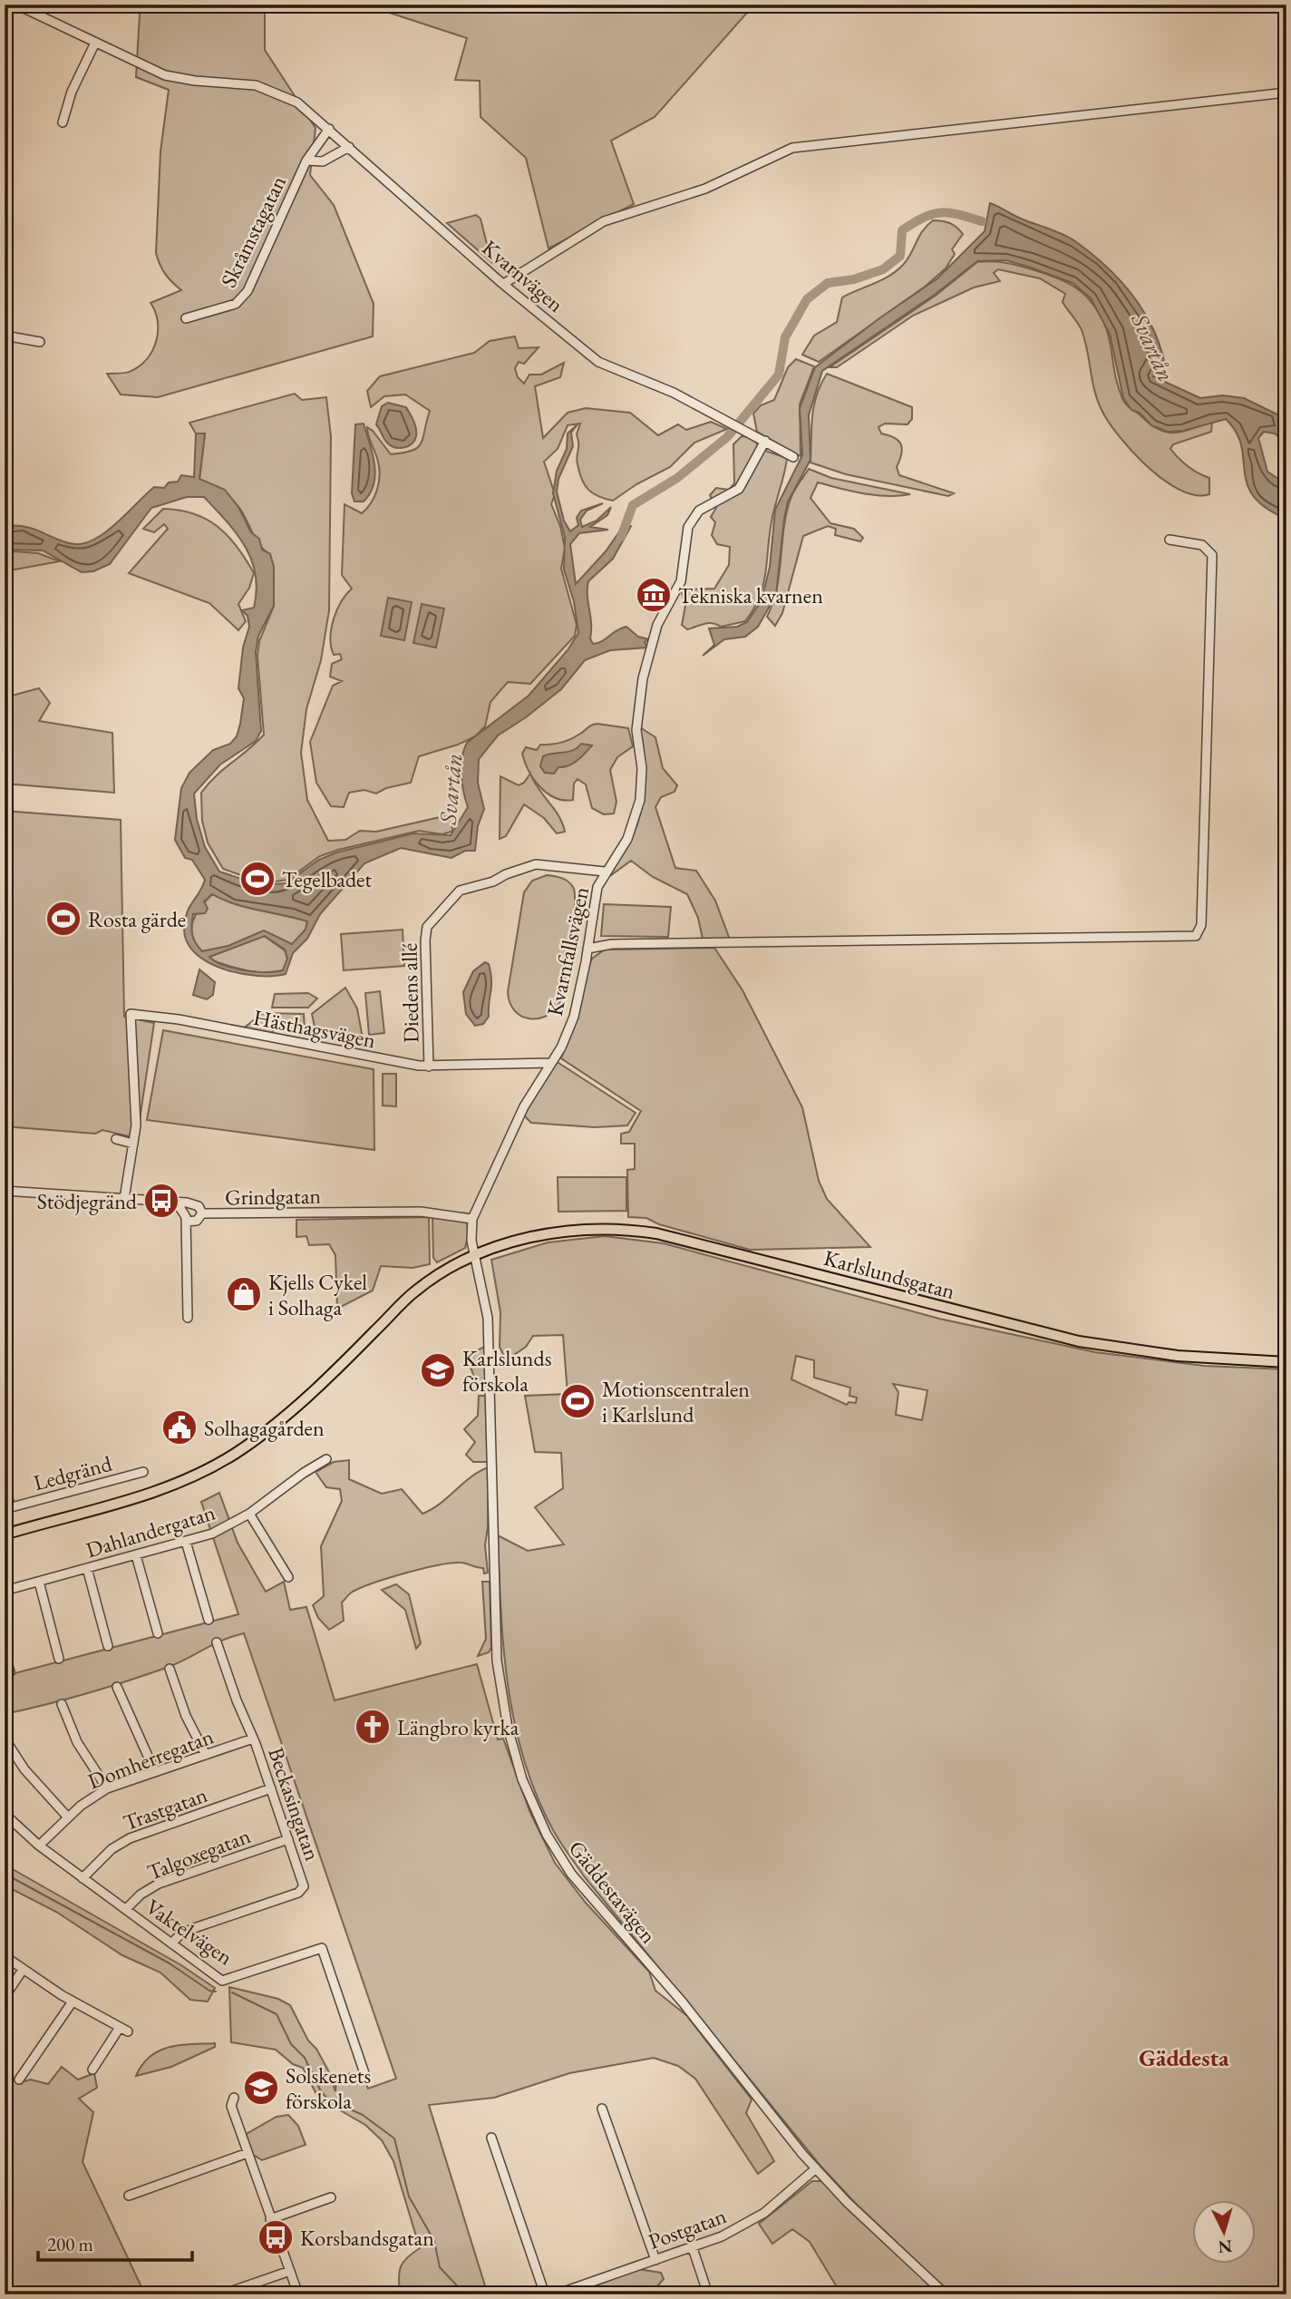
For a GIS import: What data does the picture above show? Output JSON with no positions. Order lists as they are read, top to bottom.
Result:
{
  "streets": {
    "main road": ["Karlslundsgatan"],
    "street": [
      "Skråmstagatan",
      "Kvarnvägen",
      "Kvarnfallsvägen",
      "Diedens allé",
      "Hästhagsvägen",
      "Grindgatan",
      "Ledgränd",
      "Dahlandergatan",
      "Domherregatan",
      "Beckasingatan",
      "Trastgatan",
      "Talgoxegatan",
      "Gäddestavägen",
      "Vaktelvägen",
      "Postgatan"
    ]
  },
  "crossings": [
    ["Skråmstagatan", "Kvarnvägen"],
    ["Kvarnvägen", "Kvarnfallsvägen"],
    ["Kvarnfallsvägen", "Diedens allé"],
    ["Kvarnfallsvägen", "Hästhagsvägen"],
    ["Kvarnfallsvägen", "Grindgatan"],
    ["Diedens allé", "Hästhagsvägen"],
    ["Karlslundsgatan", "Gäddestavägen"],
    ["Domherregatan", "Beckasingatan"],
    ["Domherregatan", "Vaktelvägen"],
    ["Beckasingatan", "Trastgatan"],
    ["Beckasingatan", "Talgoxegatan"],
    ["Beckasingatan", "Vaktelvägen"],
    ["Trastgatan", "Vaktelvägen"],
    ["Talgoxegatan", "Vaktelvägen"],
    ["Gäddestavägen", "Postgatan"]
  ],
  "districts": ["Gäddesta"],
  "water": ["Svartån"],
  "places": {
    "museum": ["Tekniska kvarnen"],
    "sports": ["Tegelbadet", "Rosta gärde", "Motionscentralen i Karlslund"],
    "bus stop": ["Stödjegränd", "Korsbandsgatan"],
    "shop": ["Kjells Cykel i Solhaga"],
    "school or university": ["Karlslunds förskola", "Solskenets förskola"],
    "public building": ["Solhagagården"],
    "church": ["Längbro kyrka"]
  },
  "scale_bar": "200 m",
  "north": "bottom"
}
